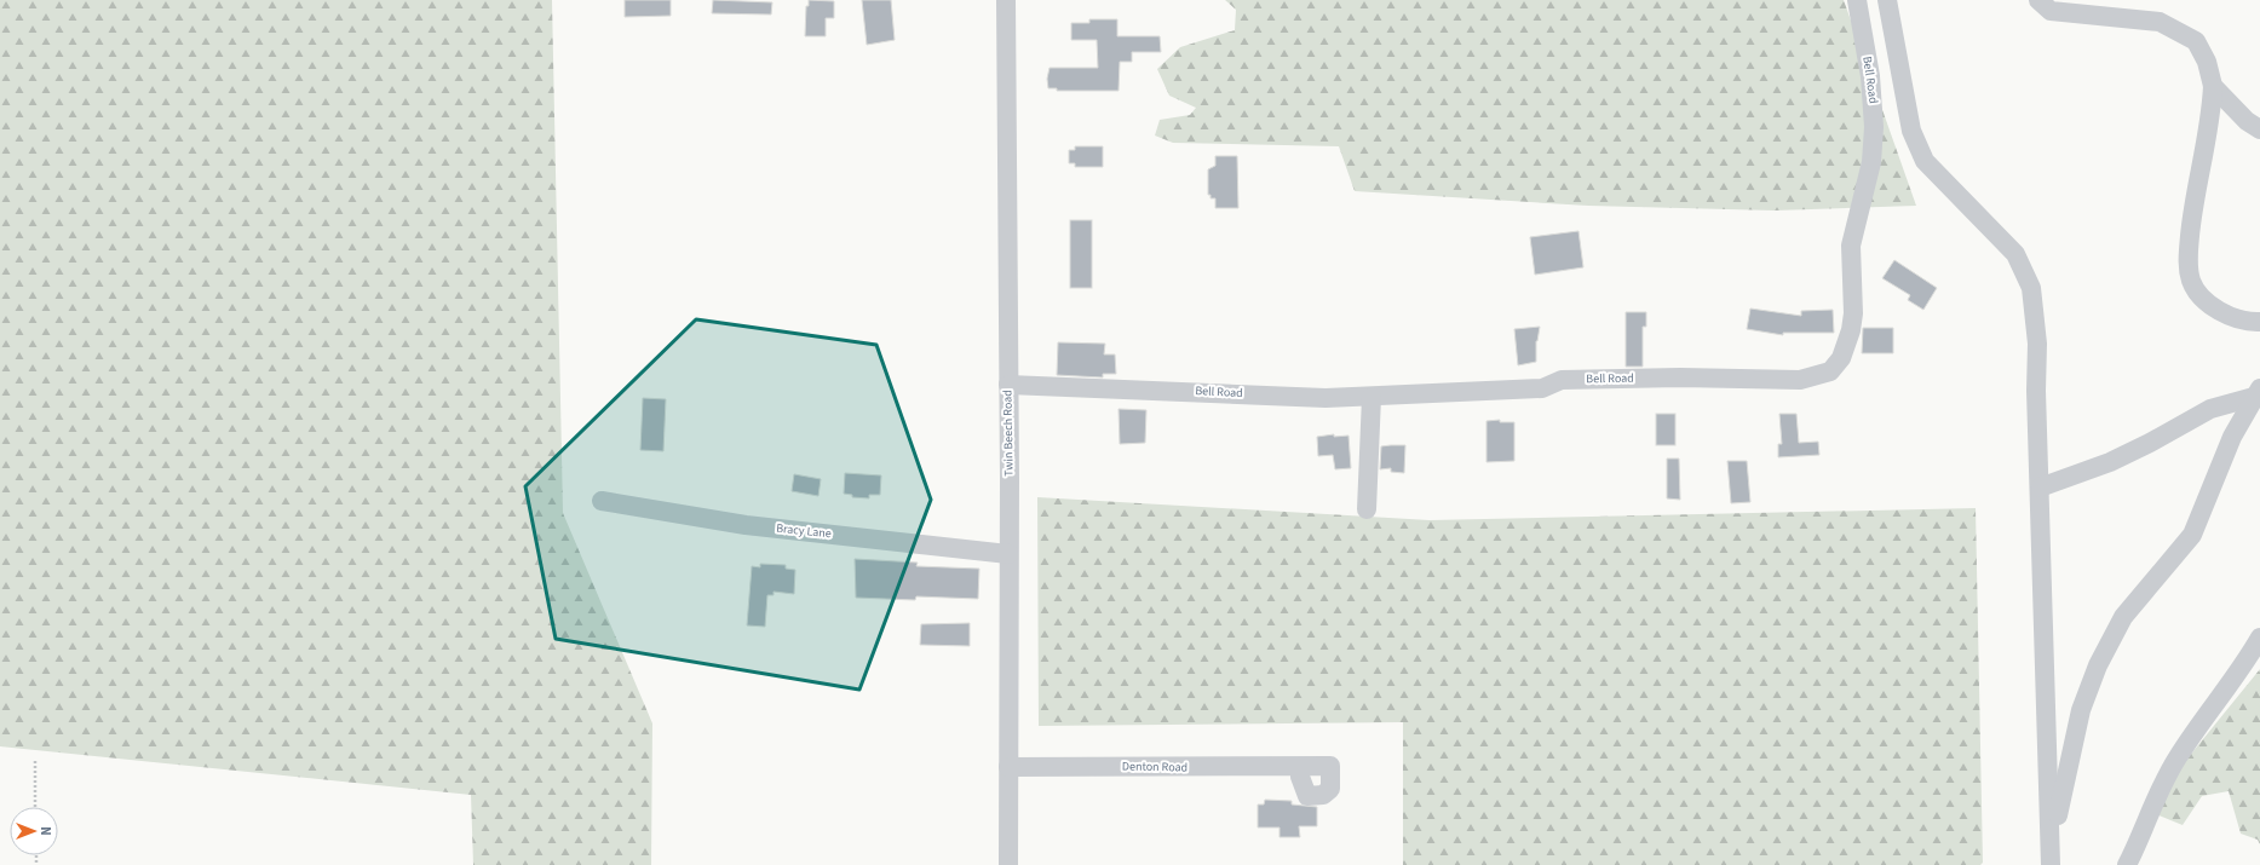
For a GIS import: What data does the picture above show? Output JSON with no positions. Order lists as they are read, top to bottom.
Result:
{
  "streets": {
    "street": [
      "Bell Road",
      "Twin Beech Road",
      "Bracy Lane",
      "Denton Road"
    ]
  },
  "crossings": [
    ["Bell Road", "Twin Beech Road"],
    ["Twin Beech Road", "Bracy Lane"],
    ["Twin Beech Road", "Denton Road"]
  ],
  "north": "right"
}
